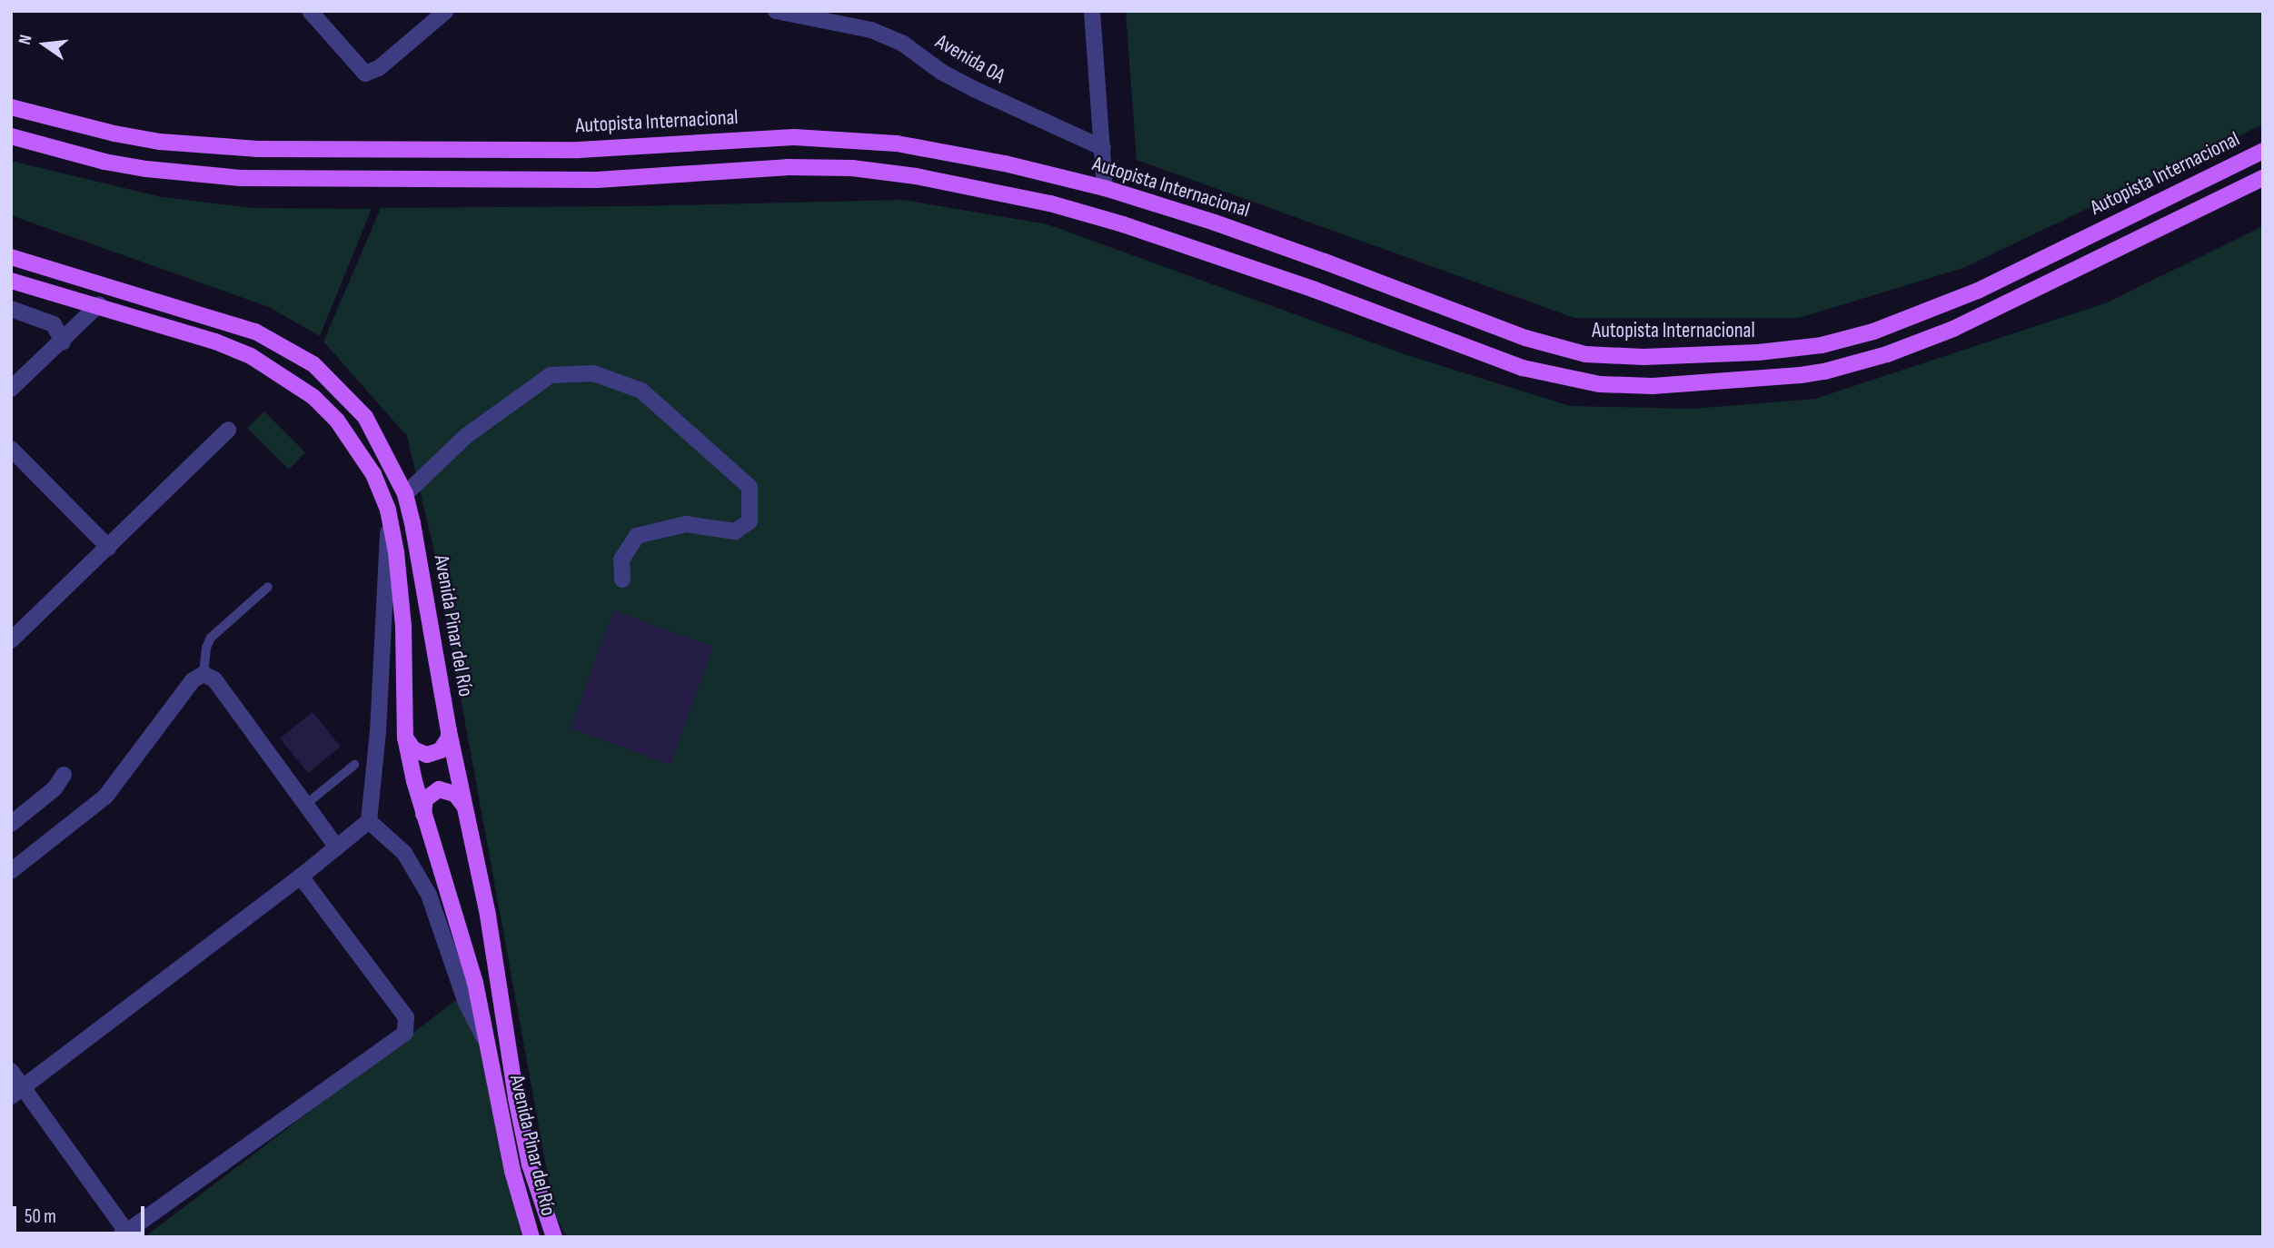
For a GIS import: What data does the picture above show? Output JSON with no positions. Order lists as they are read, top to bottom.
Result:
{
  "streets": {
    "main road": ["Autopista Internacional", "Avenida Pinar del Río"],
    "street": ["Avenida 0A"]
  },
  "scale_bar": "50 m",
  "north": "left"
}
